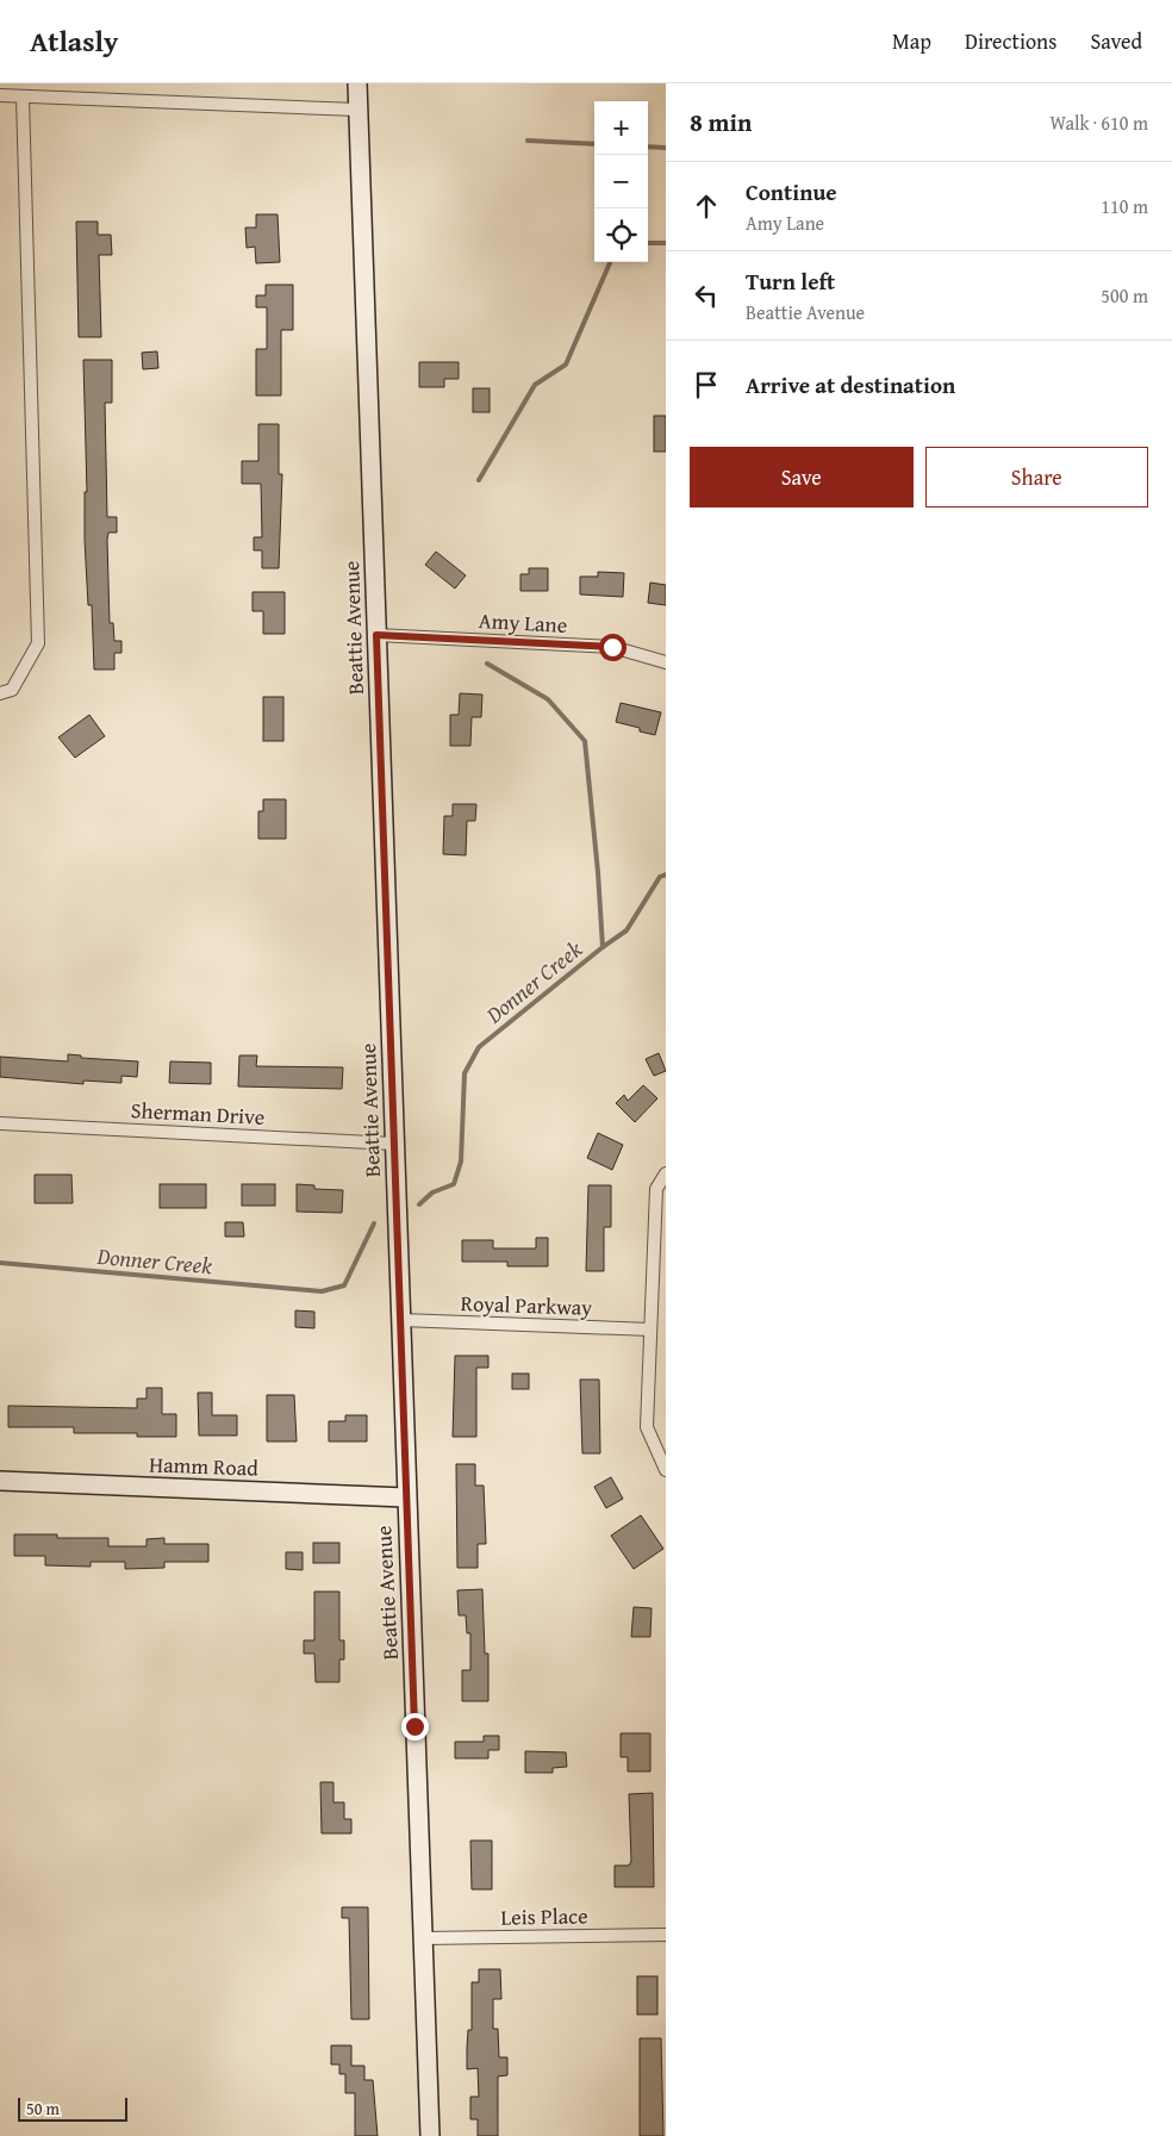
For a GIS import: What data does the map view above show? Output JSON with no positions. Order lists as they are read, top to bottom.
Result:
{
  "streets": {
    "street": [
      "Amy Lane",
      "Beattie Avenue",
      "Sherman Drive",
      "Royal Parkway",
      "Hamm Road",
      "Leis Place"
    ]
  },
  "crossings": [
    ["Amy Lane", "Beattie Avenue"],
    ["Beattie Avenue", "Sherman Drive"],
    ["Beattie Avenue", "Royal Parkway"],
    ["Beattie Avenue", "Hamm Road"],
    ["Beattie Avenue", "Leis Place"]
  ],
  "water": ["Donner Creek"],
  "scale_bar": "50 m",
  "page": {
    "header": "Atlasly",
    "nav": ["Map", "Directions", "Saved"],
    "heading": ["8 min", "Walk · 610 m"],
    "map_buttons": ["+", "−"],
    "list": [
      ["Continue", "Amy Lane", "110 m"],
      ["Turn left", "Beattie Avenue", "500 m"],
      "Arrive at destination"
    ],
    "buttons": ["Save", "Share"],
    "scale": "50 m"
  }
}
